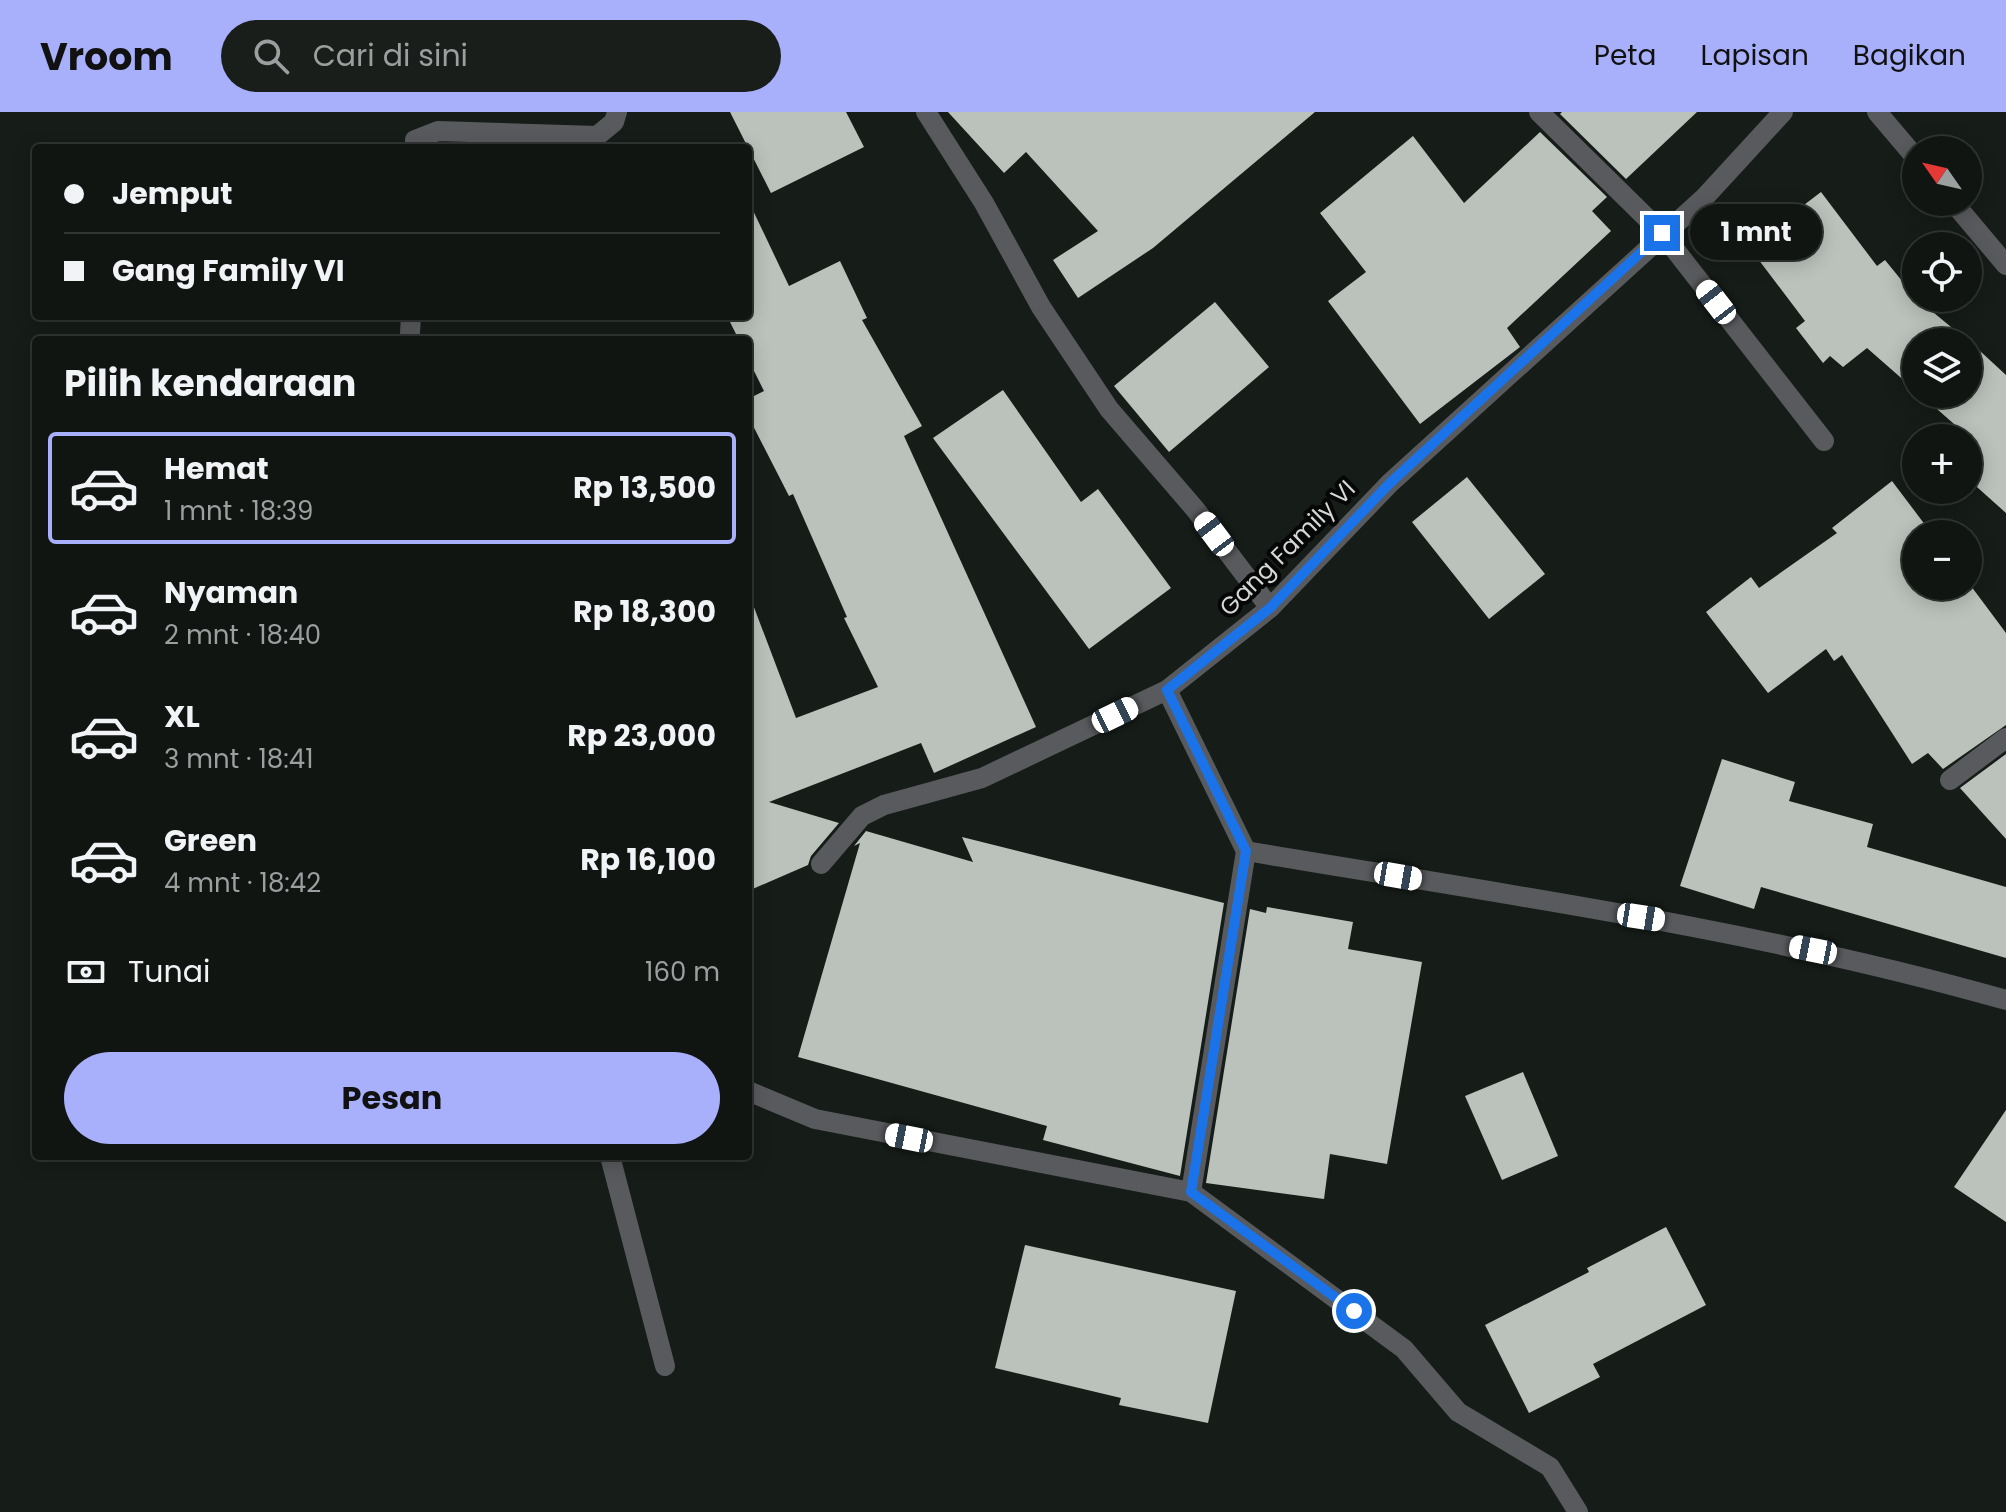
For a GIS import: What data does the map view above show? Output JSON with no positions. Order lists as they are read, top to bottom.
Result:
{
  "streets": {
    "street": ["Gang Family VI"]
  },
  "north": "top left",
  "page": {
    "header": "Vroom",
    "search": "Cari di sini",
    "nav": ["Peta", "Lapisan", "Bagikan"],
    "map_buttons": ["+", "−"],
    "banner": ["Jemput", "Gang Family VI"],
    "bubble": "1 mnt",
    "heading": "Pilih kendaraan",
    "list": [
      {
        "name": "Hemat",
        "note": "1 mnt · 18:39",
        "value": "Rp 13,500"
      },
      {
        "name": "Nyaman",
        "note": "2 mnt · 18:40",
        "value": "Rp 18,300"
      },
      {
        "name": "XL",
        "note": "3 mnt · 18:41",
        "value": "Rp 23,000"
      },
      {
        "name": "Green",
        "note": "4 mnt · 18:42",
        "value": "Rp 16,100"
      }
    ],
    "pay": ["Tunai", "160 m"],
    "buttons": "Pesan"
  }
}
